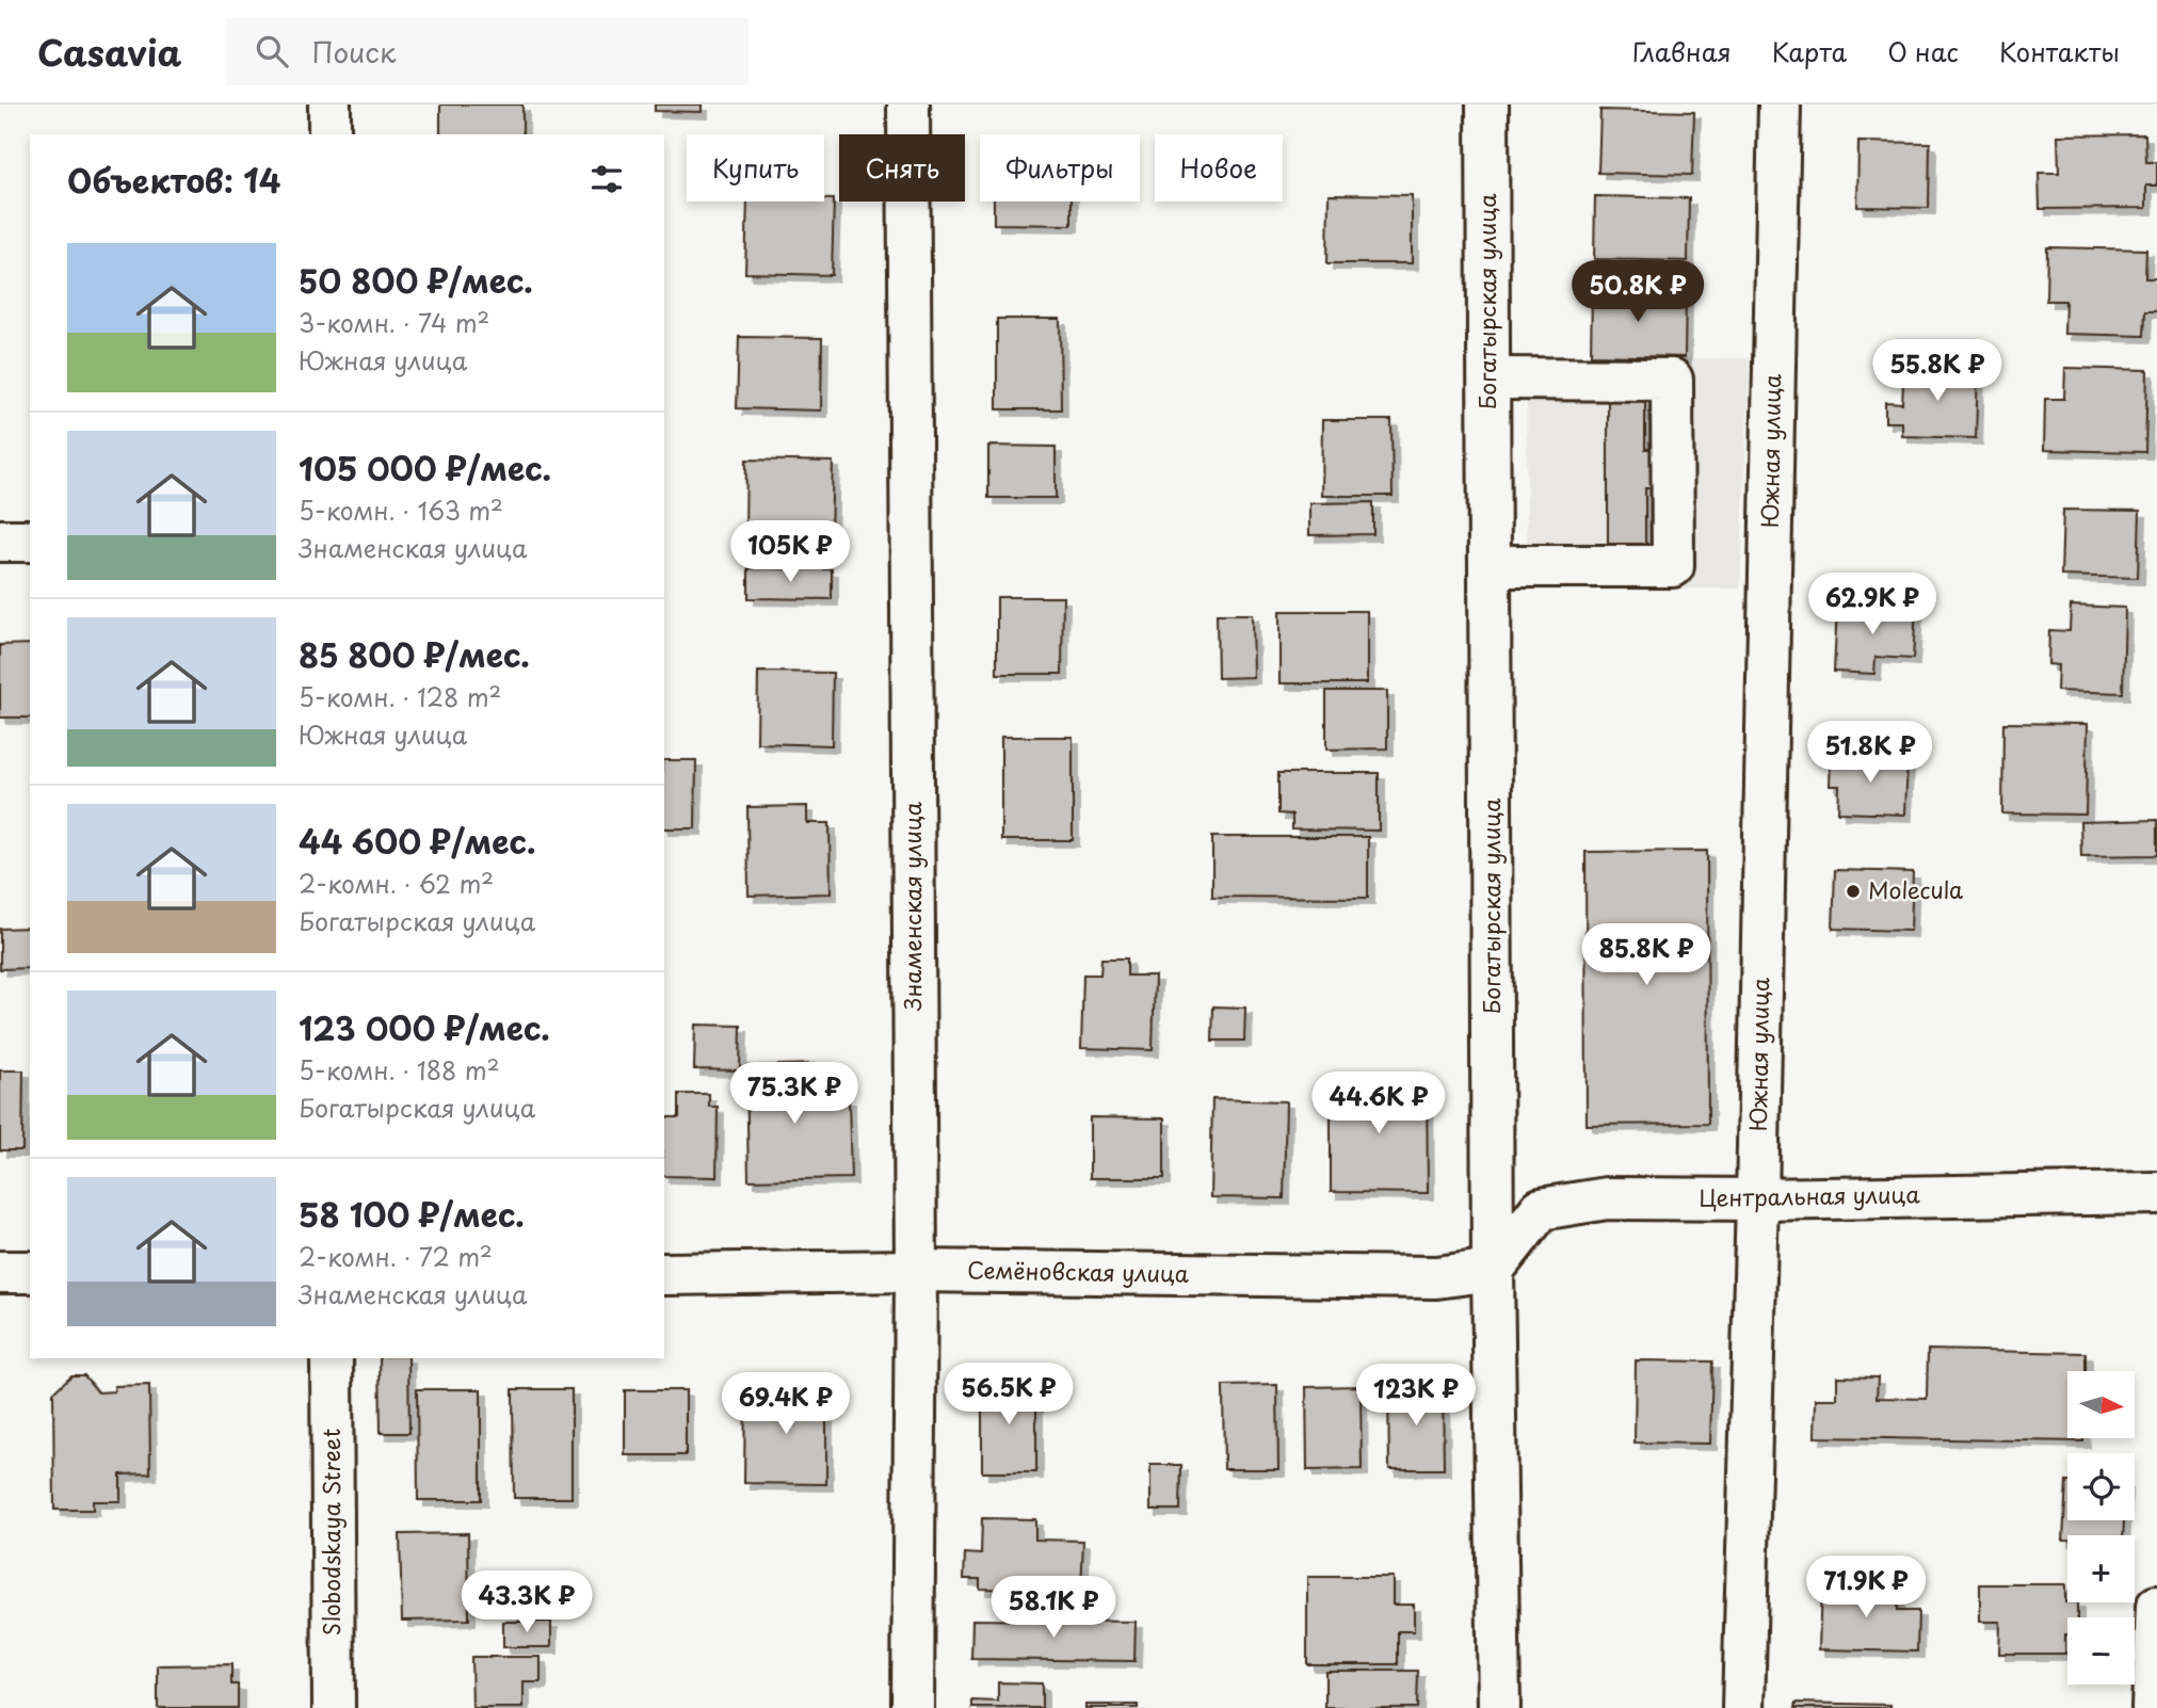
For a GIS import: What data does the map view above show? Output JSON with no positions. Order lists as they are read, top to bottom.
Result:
{
  "streets": {
    "street": [
      "Богатырская улица",
      "Южная улица",
      "Знаменская улица",
      "Центральная улица",
      "Семёновская улица",
      "Slobodskaya Street"
    ]
  },
  "crossings": [
    ["Богатырская улица", "Центральная улица"],
    ["Богатырская улица", "Семёновская улица"],
    ["Южная улица", "Центральная улица"],
    ["Знаменская улица", "Семёновская улица"],
    ["Центральная улица", "Семёновская улица"]
  ],
  "places": ["Molecula"],
  "north": "right",
  "page": {
    "header": "Casavia",
    "search": "Поиск",
    "nav": [
      "Главная",
      "Карта",
      "О нас",
      "Контакты"
    ],
    "chip": [
      "Купить",
      "Снять",
      "Фильтры",
      "Новое"
    ],
    "heading": "Объектов: 14",
    "list": [
      {
        "name": "50 800 ₽/мес.",
        "note": "3-комн. · 74 m² · Южная улица"
      },
      {
        "name": "105 000 ₽/мес.",
        "note": "5-комн. · 163 m² · Знаменская улица"
      },
      {
        "name": "85 800 ₽/мес.",
        "note": "5-комн. · 128 m² · Южная улица"
      },
      {
        "name": "44 600 ₽/мес.",
        "note": "2-комн. · 62 m² · Богатырская улица"
      },
      {
        "name": "123 000 ₽/мес.",
        "note": "5-комн. · 188 m² · Богатырская улица"
      },
      {
        "name": "58 100 ₽/мес.",
        "note": "2-комн. · 72 m² · Знаменская улица"
      }
    ],
    "price": [
      "50.8K ₽",
      "55.8K ₽",
      "105K ₽",
      "62.9K ₽",
      "51.8K ₽",
      "85.8K ₽",
      "75.3K ₽",
      "44.6K ₽",
      "56.5K ₽",
      "123K ₽",
      "69.4K ₽",
      "71.9K ₽",
      "43.3K ₽",
      "58.1K ₽"
    ],
    "map_buttons": ["+", "−"]
  }
}
